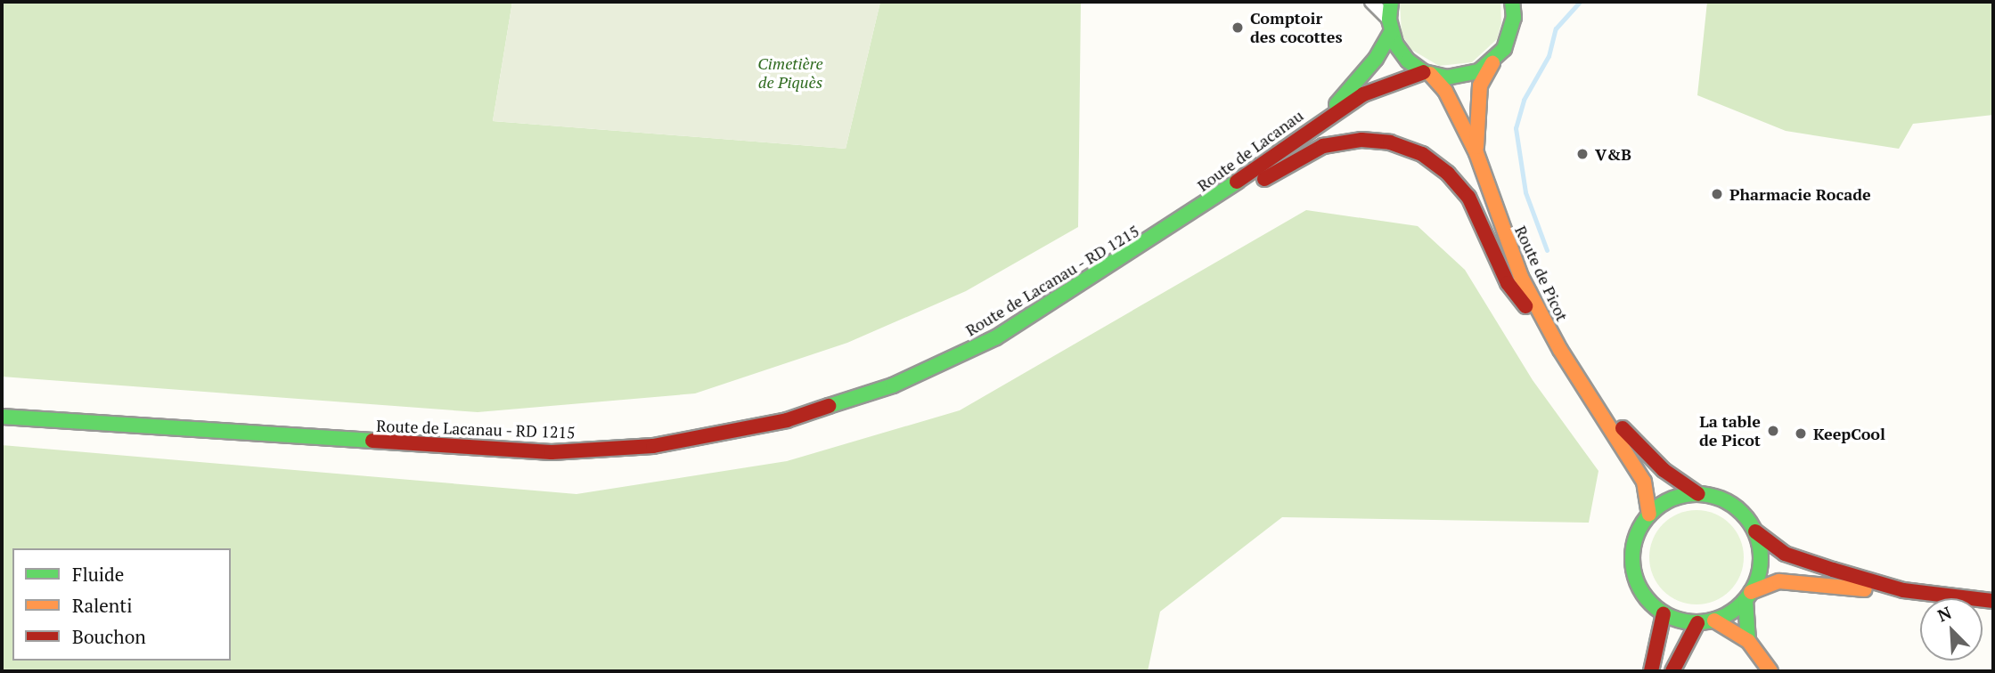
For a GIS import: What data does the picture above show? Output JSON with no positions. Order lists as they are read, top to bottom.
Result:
{
  "streets": {
    "main road": ["Route de Lacanau", "Route de Picot", "Route de Lacanau - RD 1215"]
  },
  "crossings": [
    ["Route de Lacanau", "Route de Picot"],
    ["Route de Lacanau", "Route de Lacanau - RD 1215"]
  ],
  "parks": ["Cimetière de Piquès"],
  "places": [
    "Comptoir des cocottes",
    "V&B",
    "Pharmacie Rocade",
    "La table de Picot",
    "KeepCool"
  ],
  "legend": ["Fluide", "Ralenti", "Bouchon"],
  "north": "top left"
}
